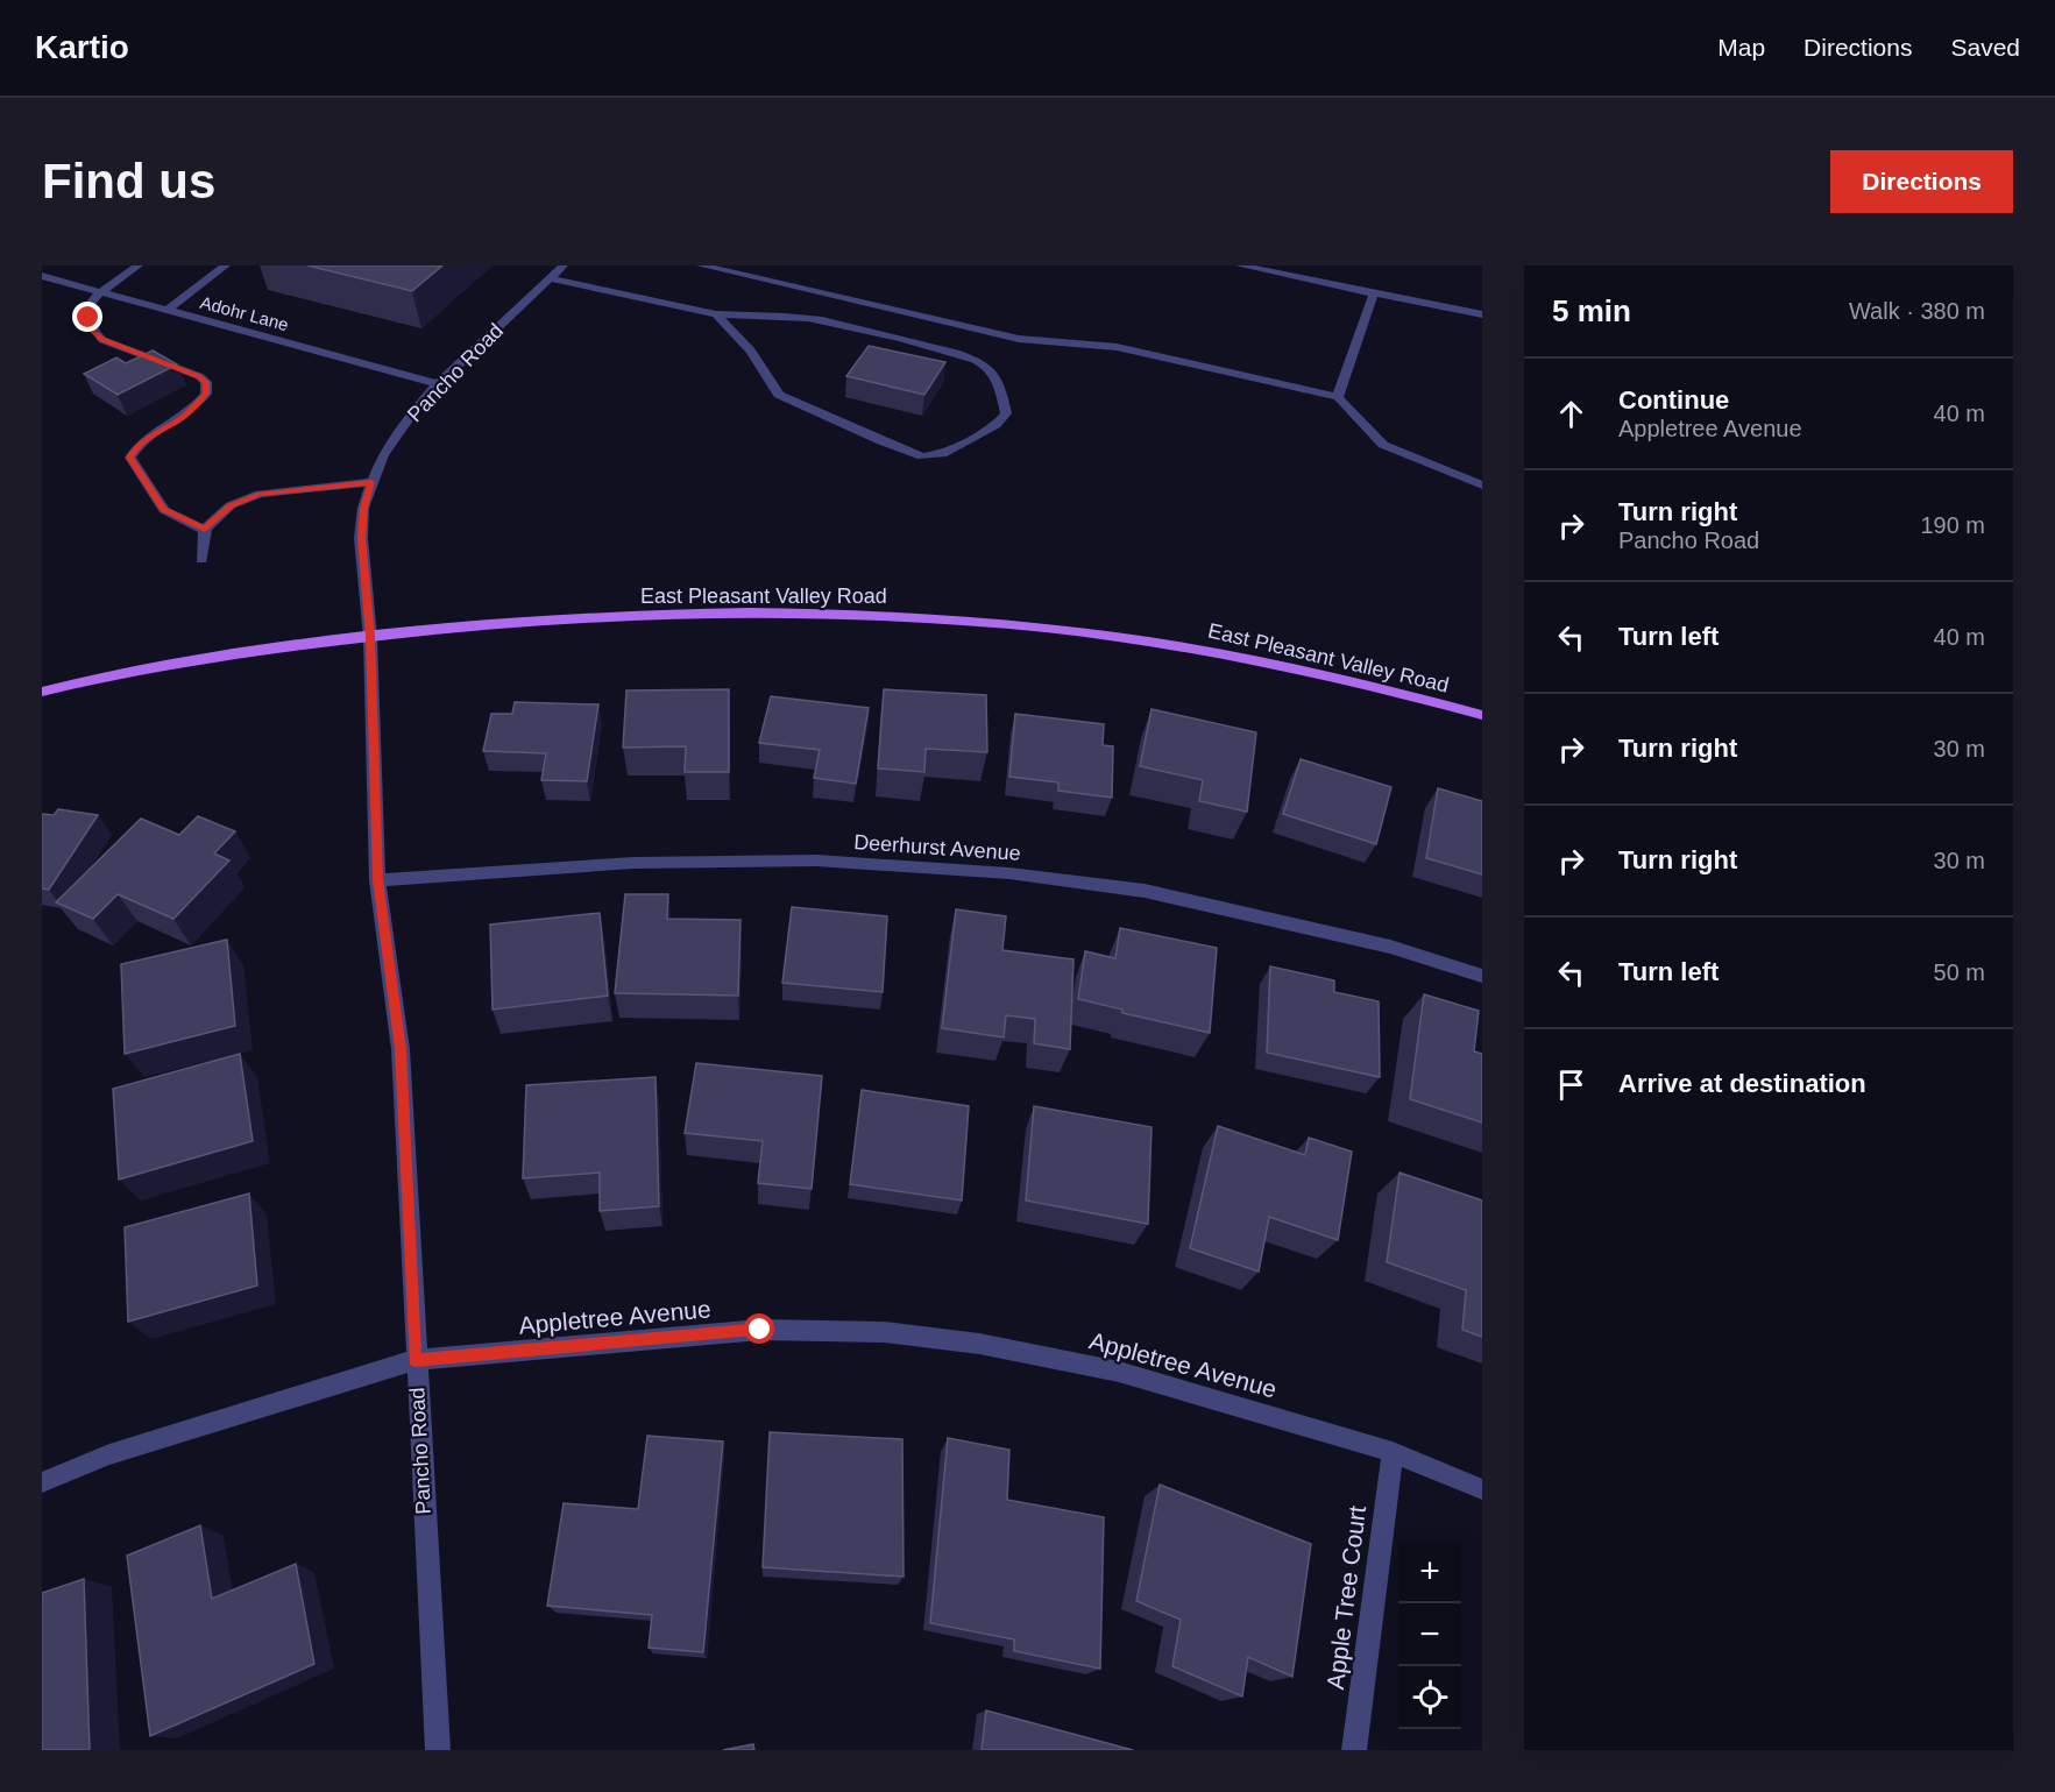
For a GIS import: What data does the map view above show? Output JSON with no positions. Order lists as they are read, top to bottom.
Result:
{
  "streets": {
    "main road": ["East Pleasant Valley Road"],
    "street": [
      "Adohr Lane",
      "Pancho Road",
      "Deerhurst Avenue",
      "Appletree Avenue",
      "Apple Tree Court"
    ]
  },
  "crossings": [
    ["Adohr Lane", "Pancho Road"],
    ["Pancho Road", "East Pleasant Valley Road"],
    ["Pancho Road", "Deerhurst Avenue"],
    ["Pancho Road", "Appletree Avenue"],
    ["Appletree Avenue", "Apple Tree Court"]
  ],
  "page": {
    "header": "Kartio",
    "nav": ["Map", "Directions", "Saved"],
    "buttons": "Directions",
    "title": "Find us",
    "heading": ["5 min", "Walk · 380 m"],
    "list": [
      ["Continue", "Appletree Avenue", "40 m"],
      ["Turn right", "Pancho Road", "190 m"],
      ["Turn left", "40 m"],
      ["Turn right", "30 m"],
      ["Turn right", "30 m"],
      ["Turn left", "50 m"],
      "Arrive at destination"
    ],
    "map_buttons": ["+", "−"]
  }
}
